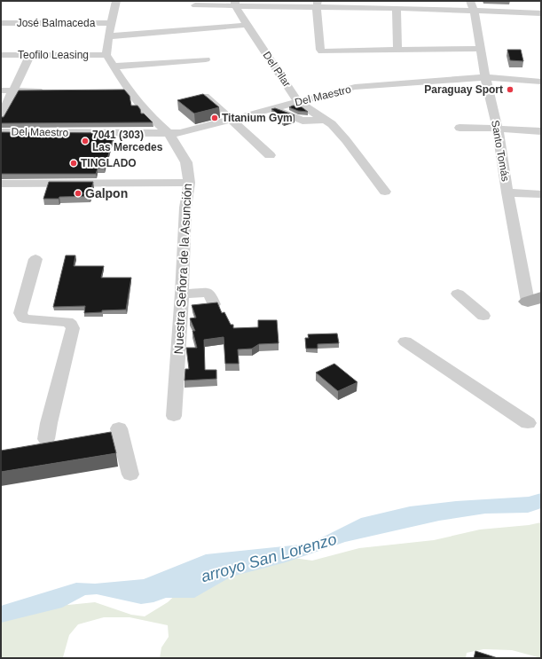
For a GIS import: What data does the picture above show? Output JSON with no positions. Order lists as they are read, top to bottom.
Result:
{
  "streets": {
    "street": [
      "José Balmaceda",
      "Teofilo Leasing",
      "Del Pilar",
      "Del Maestro",
      "Santo Tomás",
      "Nuestra Señora de la Asunción"
    ]
  },
  "crossings": [
    ["Teofilo Leasing", "Nuestra Señora de la Asunción"],
    ["Del Pilar", "Del Maestro"],
    ["Del Maestro", "Santo Tomás"],
    ["Del Maestro", "Nuestra Señora de la Asunción"]
  ],
  "water": ["arroyo San Lorenzo"],
  "places": [
    "Paraguay Sport",
    "Titanium Gym",
    "7041 (303) Las Mercedes",
    "TINGLADO",
    "Galpon"
  ]
}
